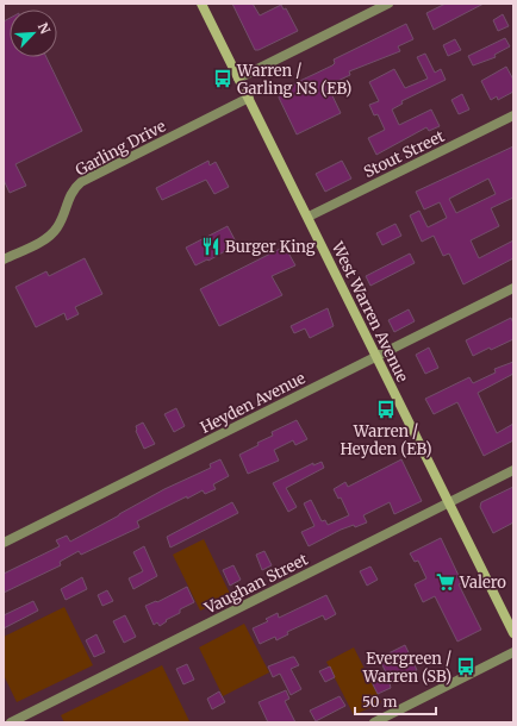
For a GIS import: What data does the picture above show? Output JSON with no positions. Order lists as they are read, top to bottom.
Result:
{
  "streets": {
    "main road": ["West Warren Avenue"],
    "street": [
      "Garling Drive",
      "Stout Street",
      "Heyden Avenue",
      "Vaughan Street"
    ]
  },
  "crossings": [
    ["Garling Drive", "West Warren Avenue"],
    ["Stout Street", "West Warren Avenue"],
    ["West Warren Avenue", "Heyden Avenue"],
    ["West Warren Avenue", "Vaughan Street"]
  ],
  "places": {
    "bus stop": ["Warren / Garling NS (EB)", "Warren / Heyden (EB)", "Evergreen / Warren (SB)"],
    "restaurant": ["Burger King"],
    "supermarket": ["Valero"]
  },
  "scale_bar": "50 m",
  "north": "top right"
}
